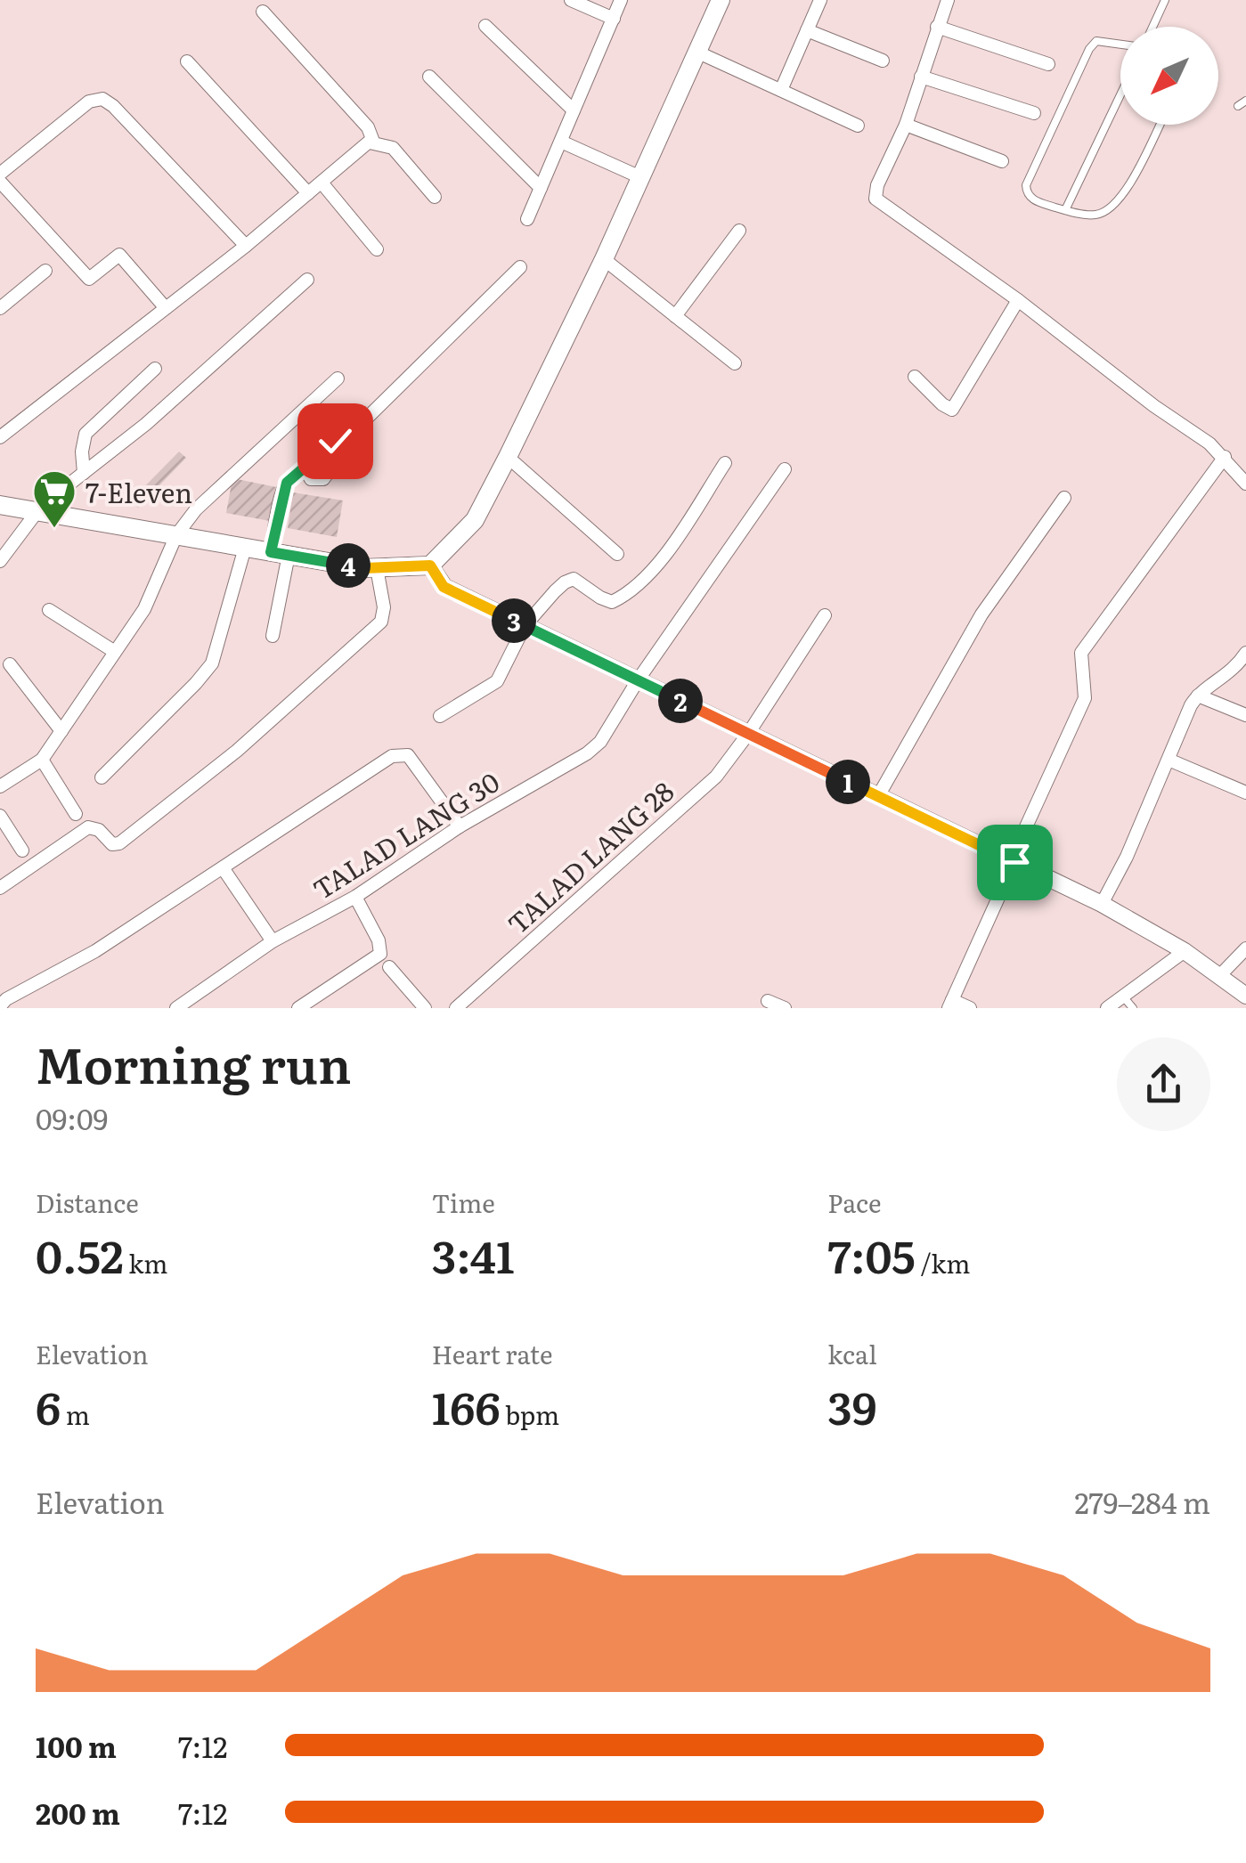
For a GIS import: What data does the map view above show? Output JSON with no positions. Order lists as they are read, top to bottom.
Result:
{
  "streets": {
    "street": ["TALAD LANG 30", "TALAD LANG 28"]
  },
  "places": {
    "supermarket": ["7-Eleven"]
  },
  "north": "bottom left",
  "page": {
    "pins": [
      "4",
      "3",
      "2",
      "1"
    ],
    "heading": ["Morning run", "09:09"],
    "stats": [
      ["Distance", "0.52 km"],
      ["Time", "3:41"],
      ["Pace", "7:05 /km"],
      ["Elevation", "6 m"],
      ["Heart rate", "166 bpm"],
      ["kcal", "39"]
    ],
    "chart": ["Elevation", "279–284 m"],
    "list": [
      {
        "name": "100 m",
        "note": "7:12"
      },
      {
        "name": "200 m",
        "note": "7:12"
      }
    ]
  }
}
